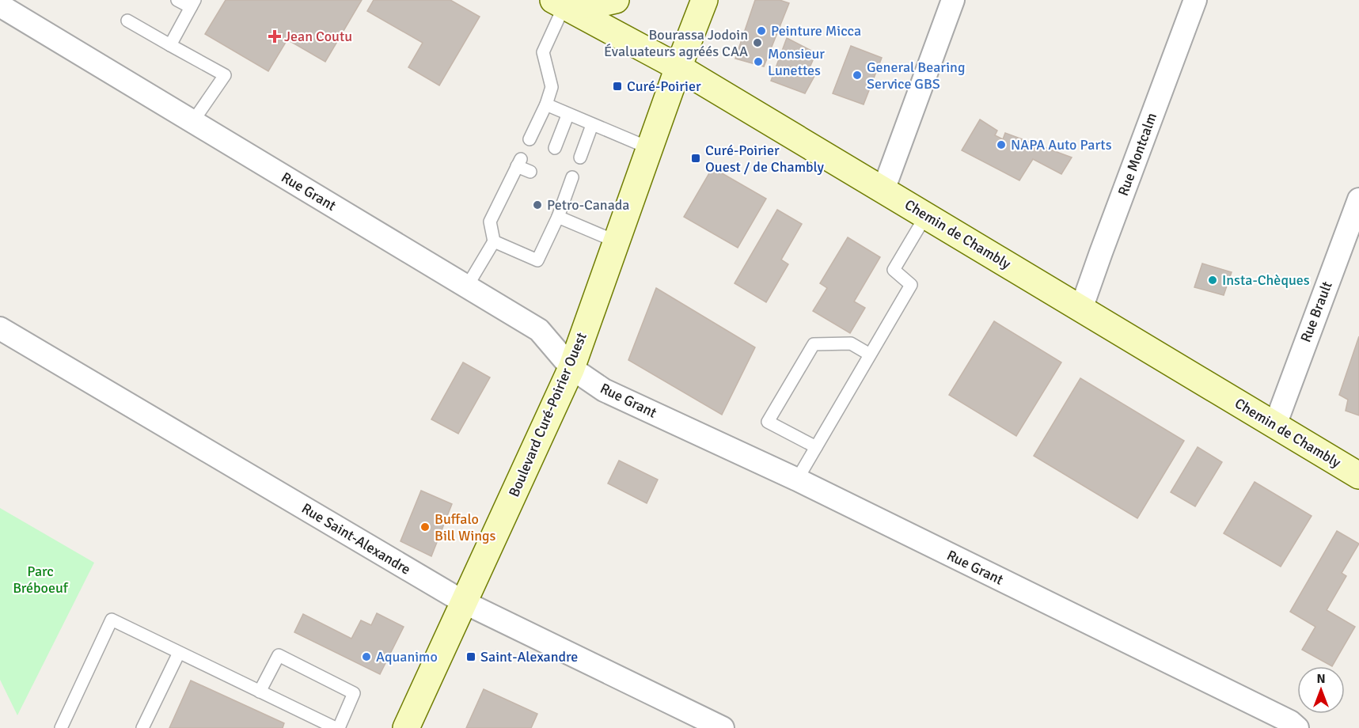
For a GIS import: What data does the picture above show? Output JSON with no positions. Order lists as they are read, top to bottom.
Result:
{
  "streets": {
    "main road": ["Chemin de Chambly", "Boulevard Curé-Poirier Ouest"],
    "street": [
      "Rue Montcalm",
      "Rue Grant",
      "Rue Brault",
      "Rue Saint-Alexandre"
    ]
  },
  "crossings": [
    ["Rue Montcalm", "Chemin de Chambly"],
    ["Rue Grant", "Boulevard Curé-Poirier Ouest"],
    ["Chemin de Chambly", "Rue Brault"],
    ["Chemin de Chambly", "Boulevard Curé-Poirier Ouest"],
    ["Boulevard Curé-Poirier Ouest", "Rue Saint-Alexandre"]
  ],
  "parks": ["Parc Bréboeuf"],
  "places": {
    "other": [
      "Peinture Micca",
      "Bourassa Jodoin Évaluateurs agréés CAA",
      "Monsieur Lunettes",
      "General Bearing Service GBS",
      "NAPA Auto Parts",
      "Petro-Canada",
      "Insta-Chèques",
      "Buffalo Bill Wings",
      "Aquanimo"
    ],
    "health": ["Jean Coutu"],
    "transit": ["Curé-Poirier", "Curé-Poirier Ouest / de Chambly", "Saint-Alexandre"]
  },
  "north": "top"
}
